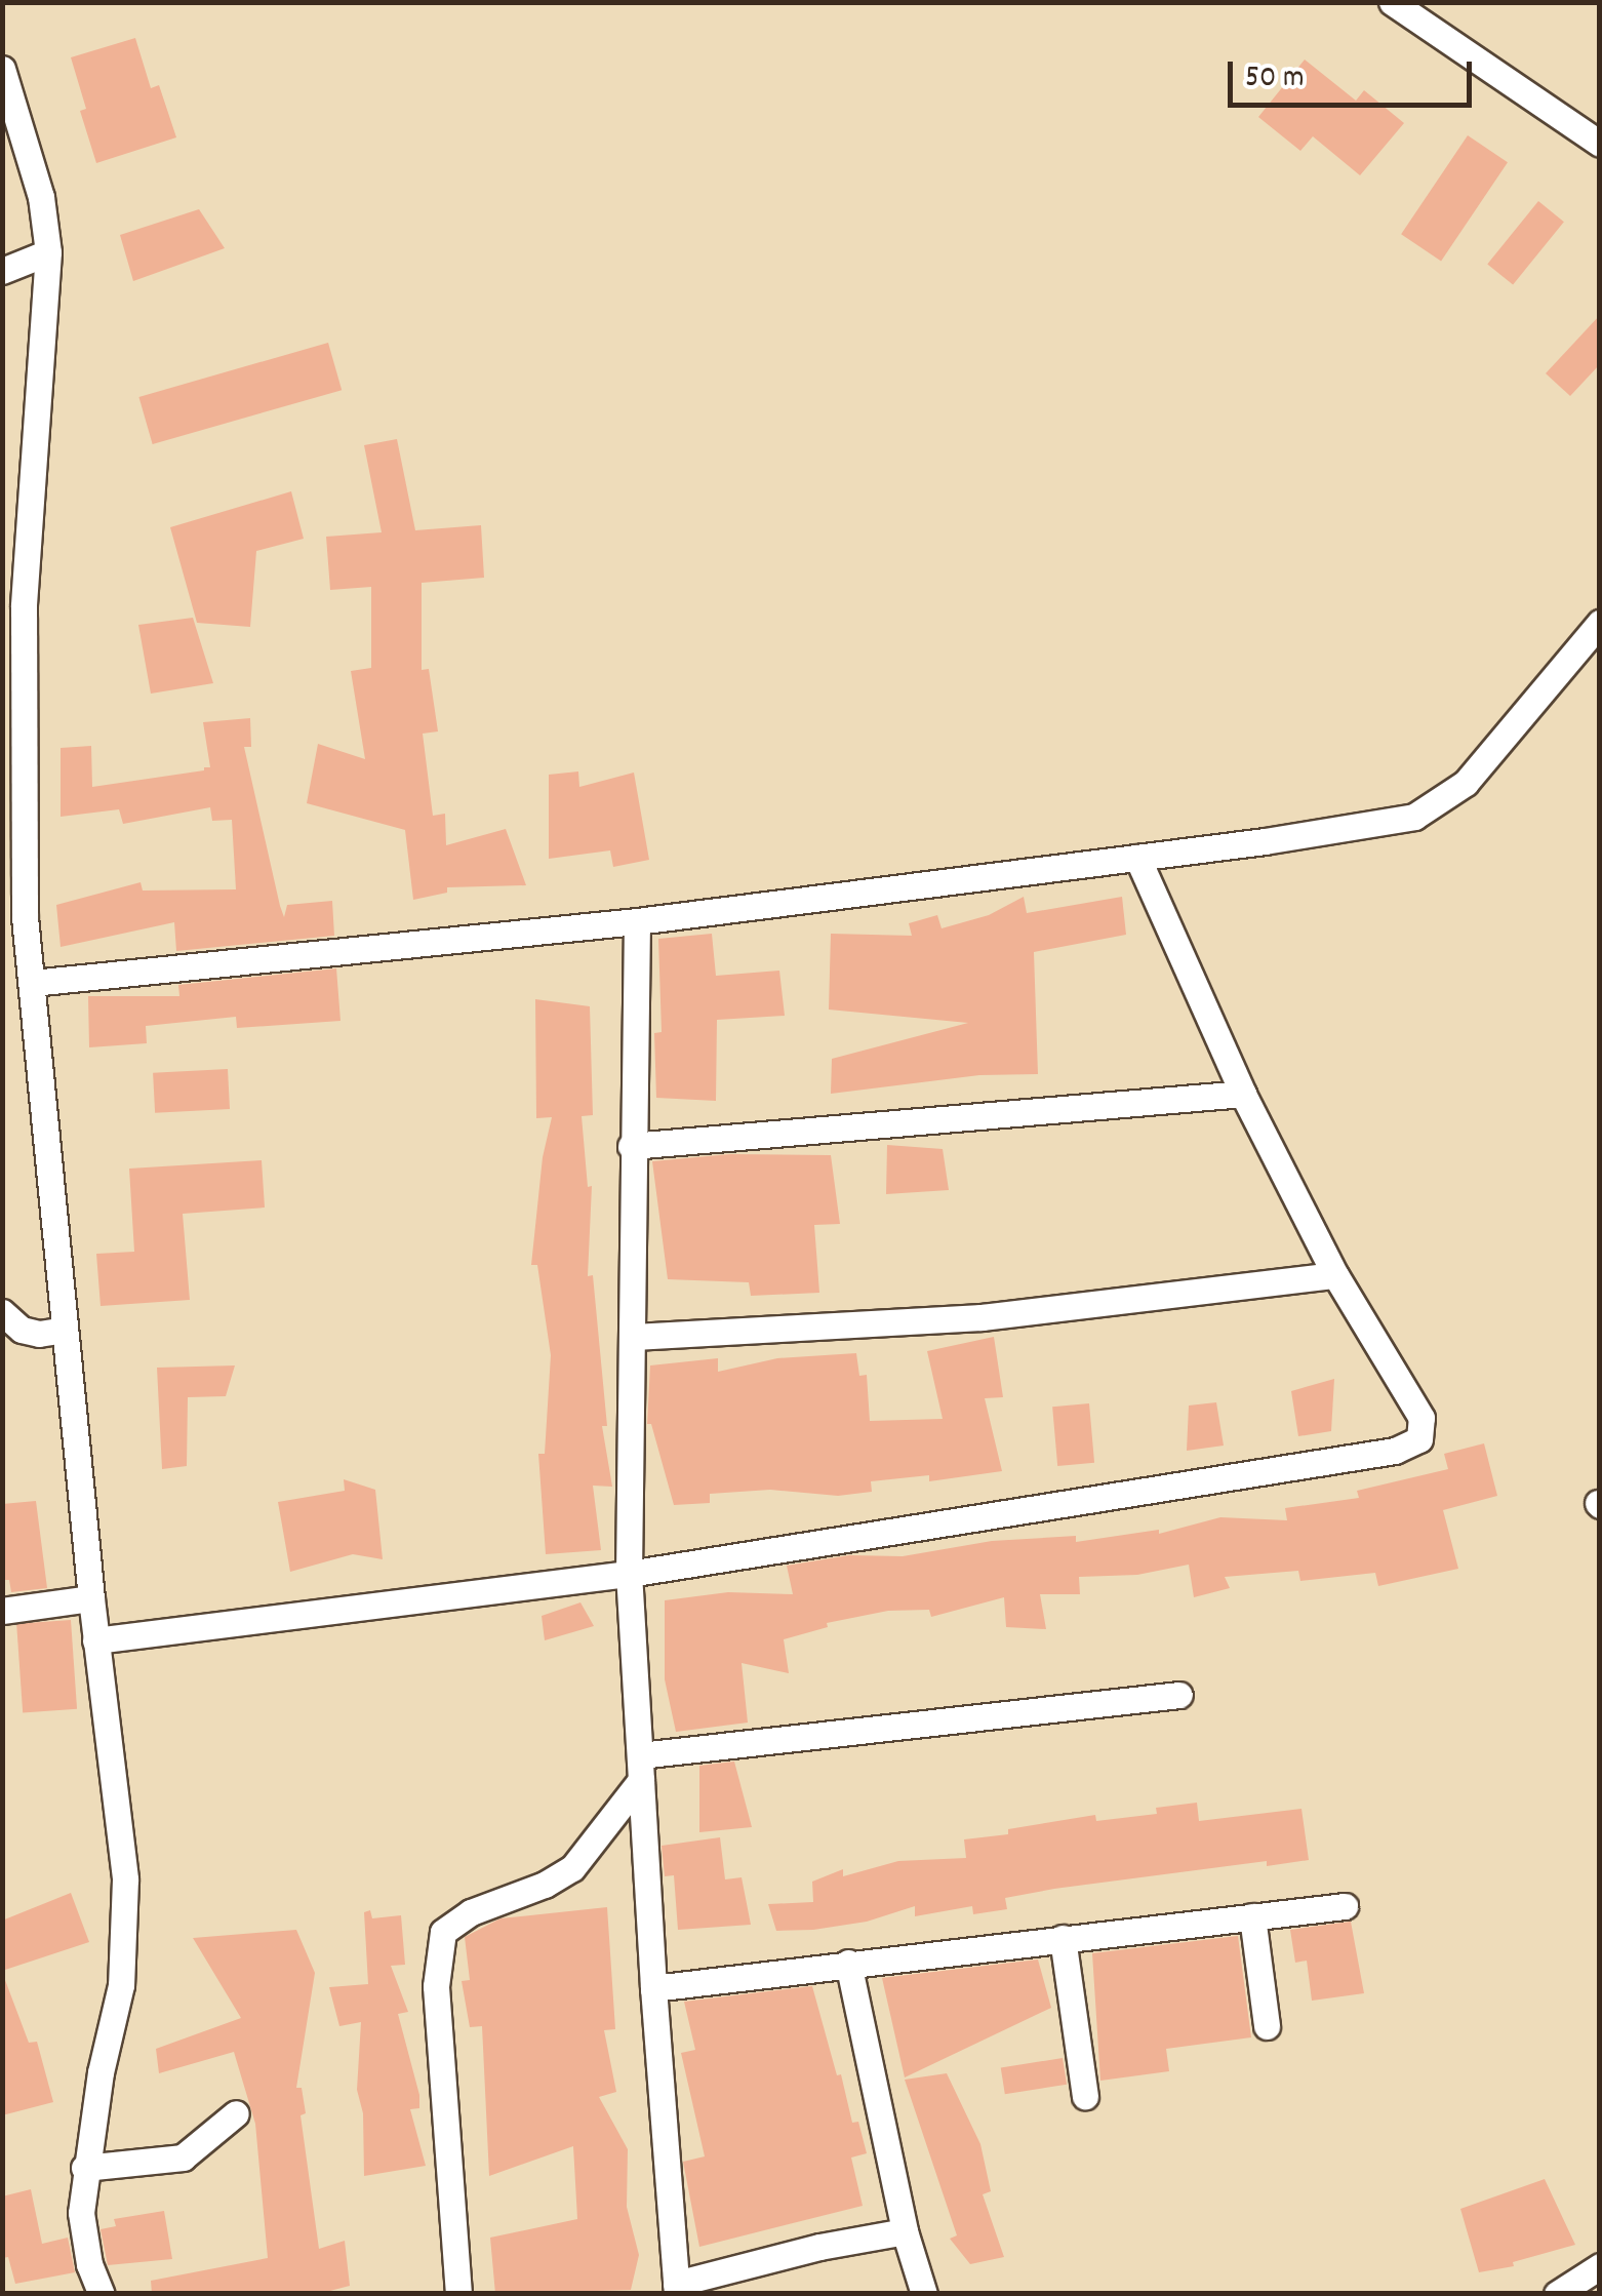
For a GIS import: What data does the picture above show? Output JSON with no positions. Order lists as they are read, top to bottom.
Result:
{
  "scale_bar": "50 m"
}
